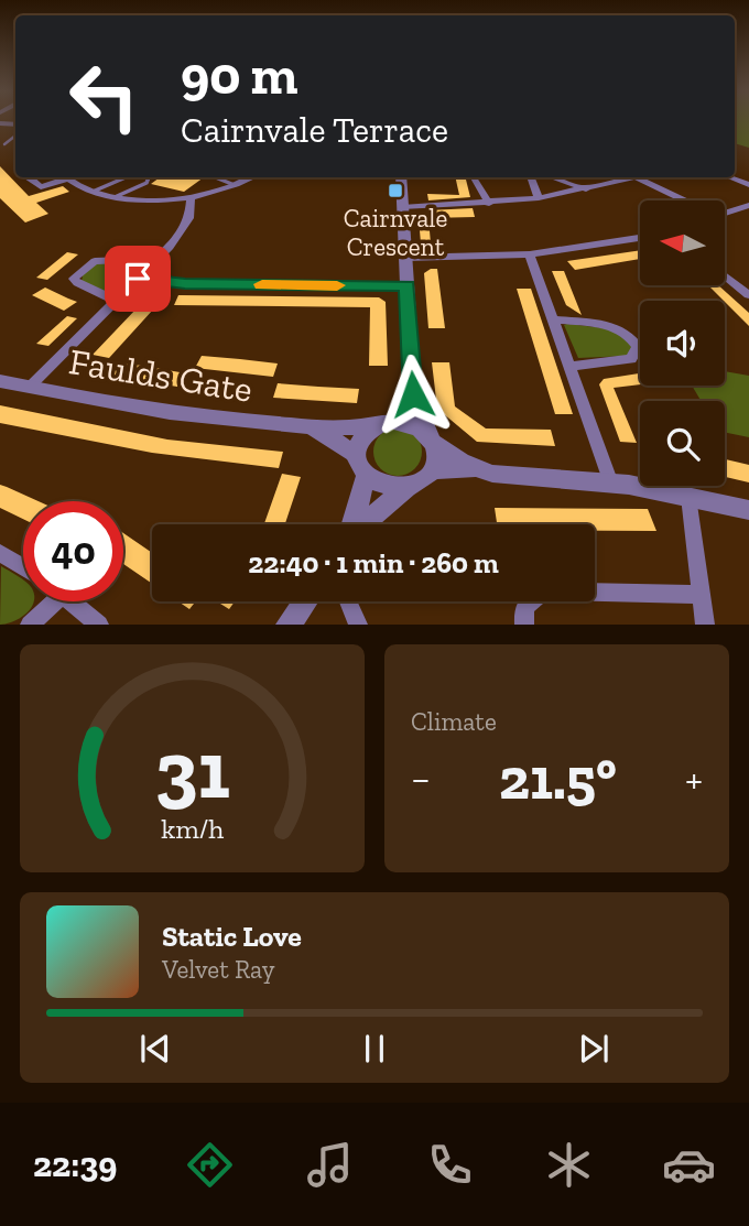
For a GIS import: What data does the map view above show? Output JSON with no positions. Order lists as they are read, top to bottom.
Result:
{
  "streets": {
    "street": ["Faulds Gate"]
  },
  "places": {
    "transit": ["Cairnvale Crescent"]
  },
  "north": "left",
  "page": {
    "turn": ["90 m", "Cairnvale Terrace"],
    "limit": "40",
    "trip": "22:40 · 1 min · 260 m",
    "tile": "Climate",
    "heat": ["−", "21.5°", "+"],
    "song": ["Static Love", "Velvet Ray"],
    "tabs": "22:39",
    "gauge": ["31", "km/h"]
  }
}
